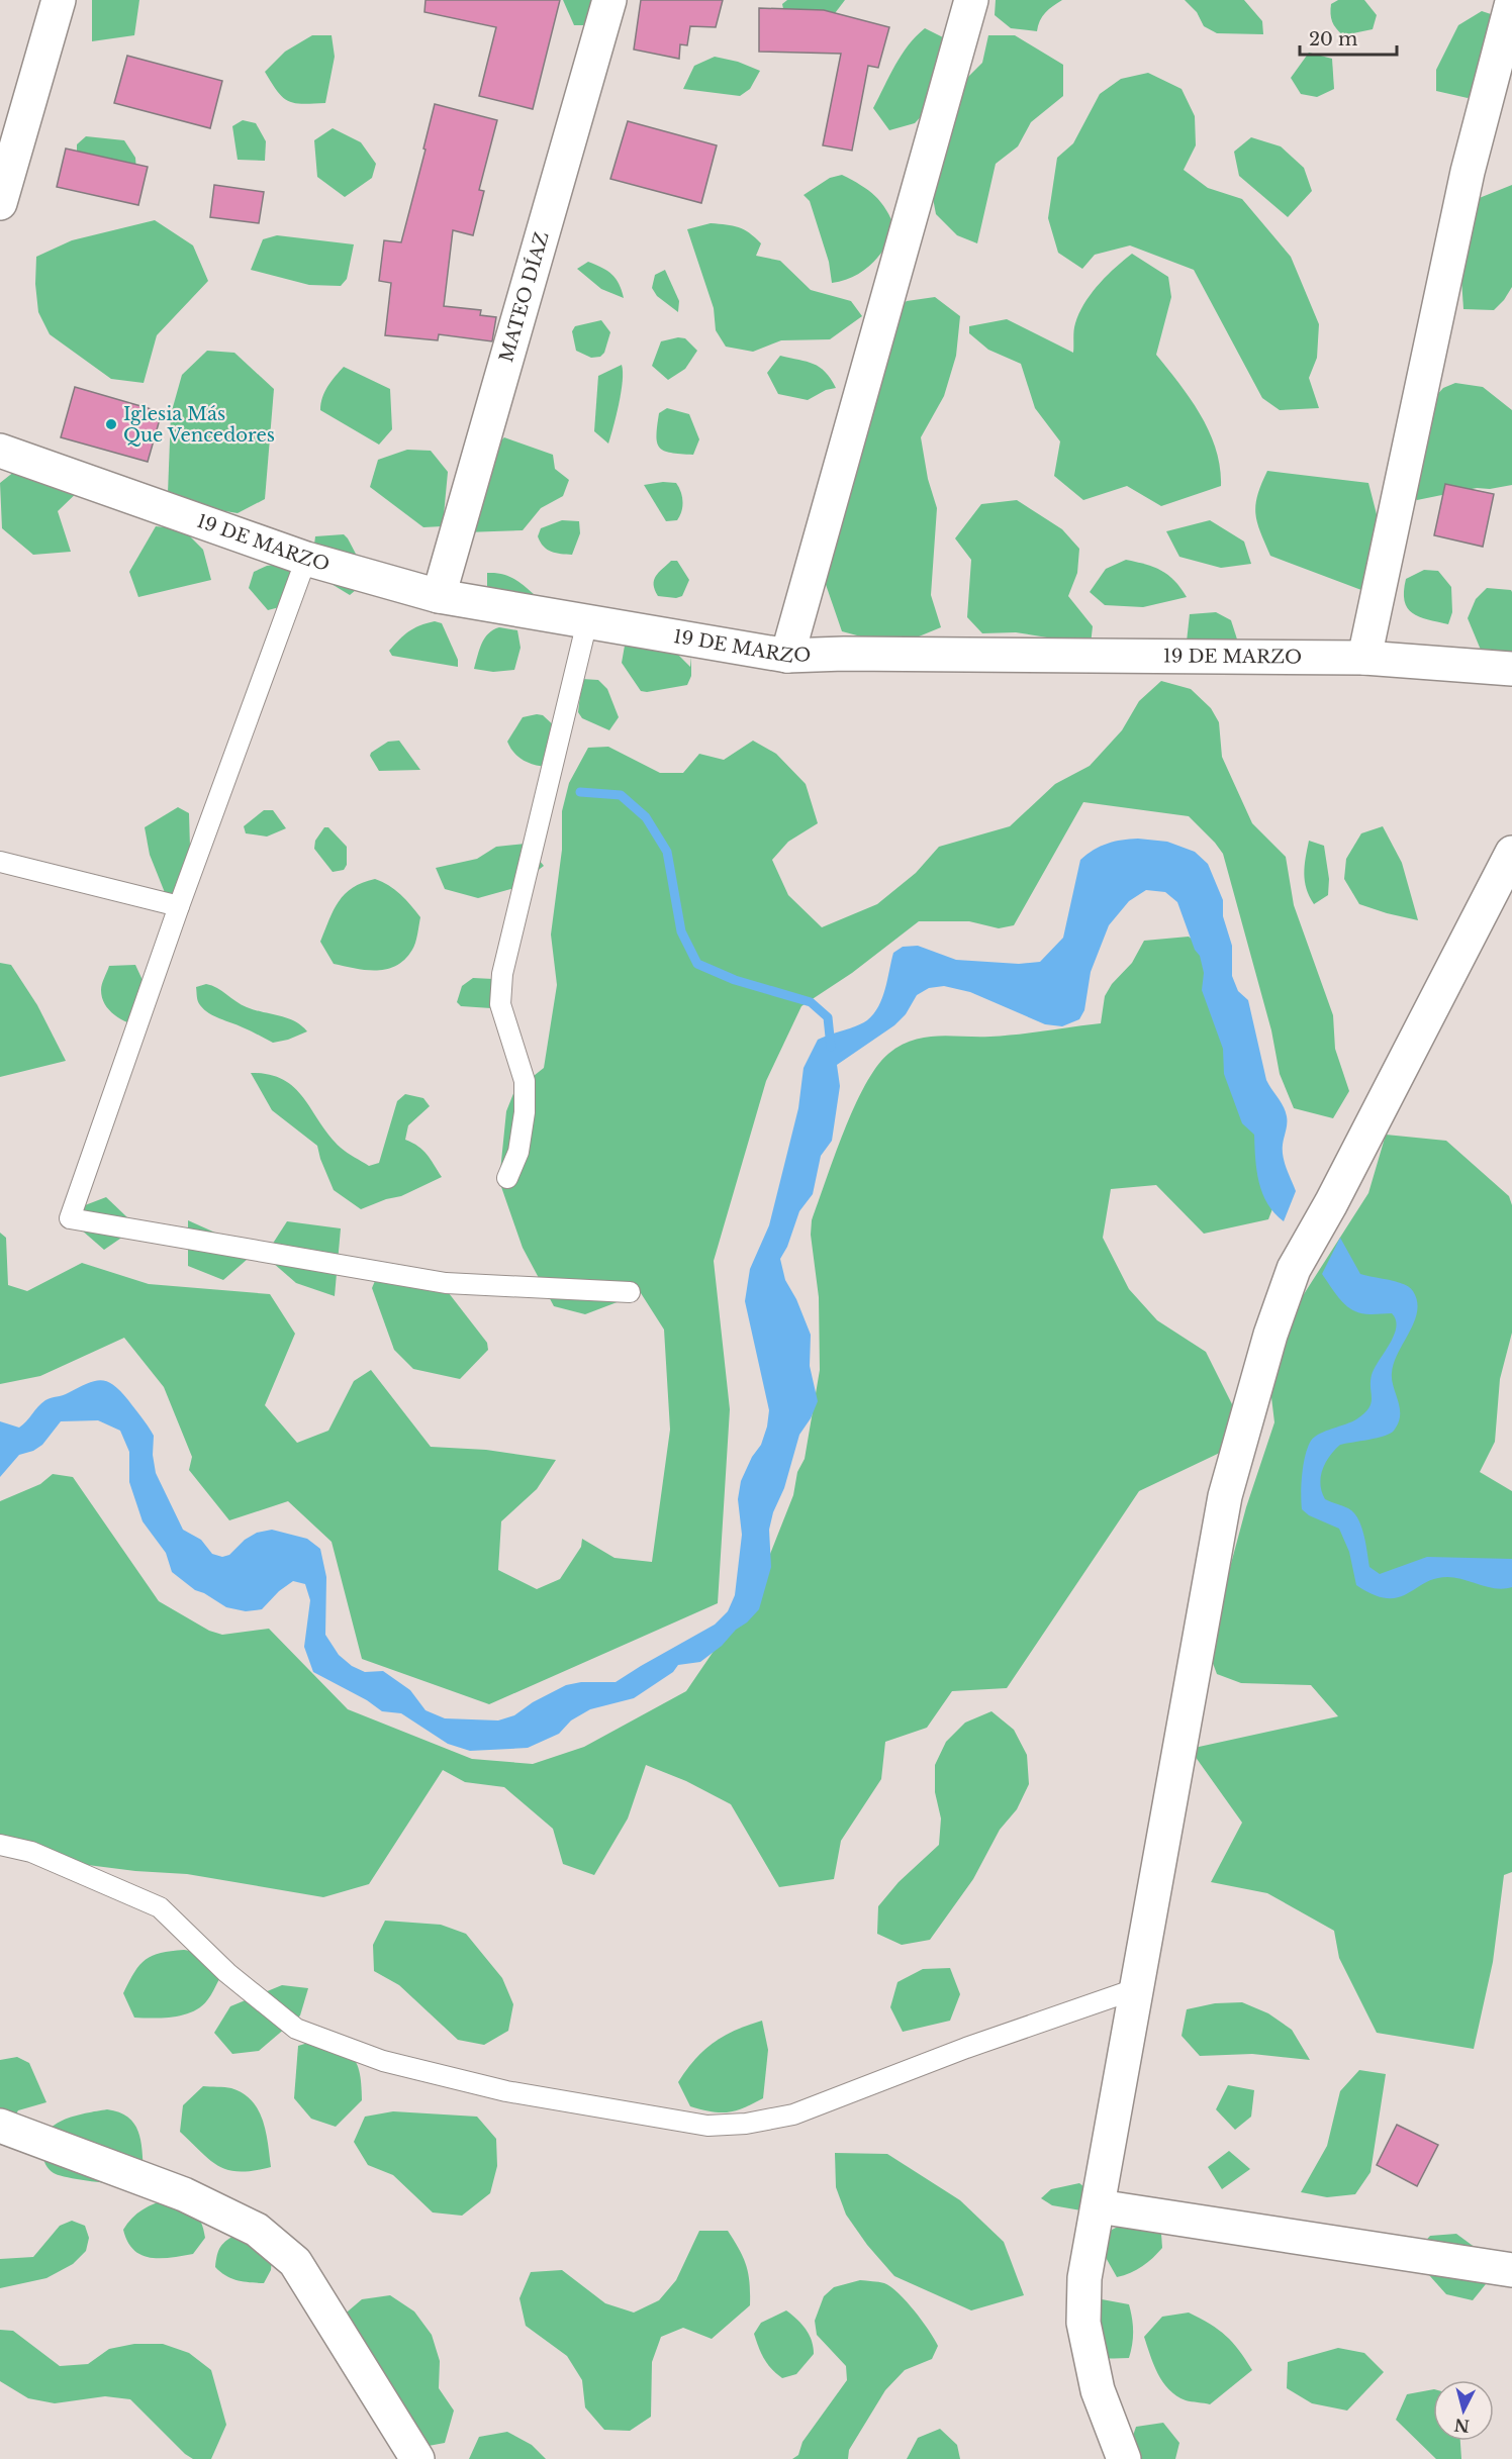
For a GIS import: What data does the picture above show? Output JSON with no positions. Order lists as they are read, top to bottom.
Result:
{
  "streets": {
    "street": ["MATEO DÍAZ", "19 DE MARZO"]
  },
  "crossings": [
    ["MATEO DÍAZ", "19 DE MARZO"]
  ],
  "places": ["Iglesia Más Que Vencedores"],
  "scale_bar": "20 m",
  "north": "bottom"
}
